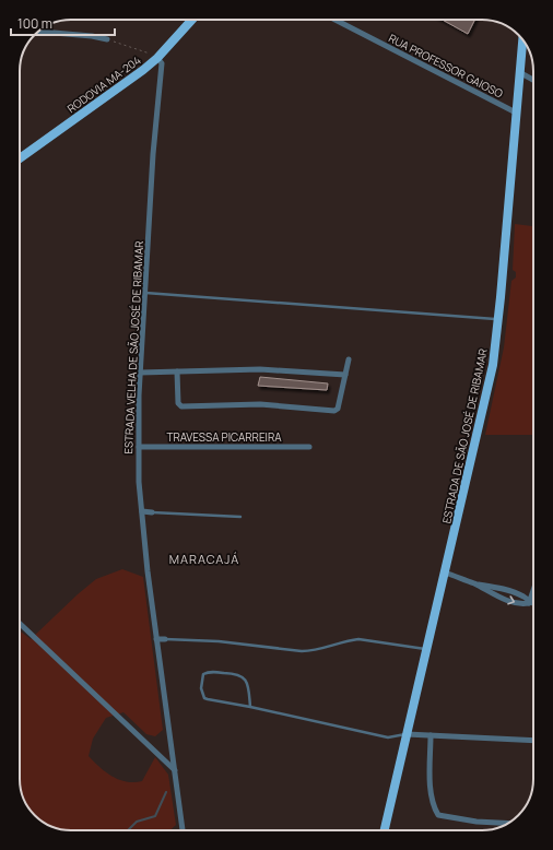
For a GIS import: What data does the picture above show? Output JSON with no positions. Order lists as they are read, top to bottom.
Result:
{
  "streets": {
    "main road": ["RODOVIA MA-204", "ESTRADA DE SÃO JOSÉ DE RIBAMAR"],
    "street": ["RUA PROFESSOR GAIOSO", "ESTRADA VELHA DE SÃO JOSÉ DE RIBAMAR", "TRAVESSA PICARREIRA"]
  },
  "crossings": [
    ["RUA PROFESSOR GAIOSO", "ESTRADA DE SÃO JOSÉ DE RIBAMAR"],
    ["RODOVIA MA-204", "ESTRADA VELHA DE SÃO JOSÉ DE RIBAMAR"],
    ["ESTRADA VELHA DE SÃO JOSÉ DE RIBAMAR", "TRAVESSA PICARREIRA"]
  ],
  "districts": ["MARACAJÁ"],
  "scale_bar": "100 m"
}
